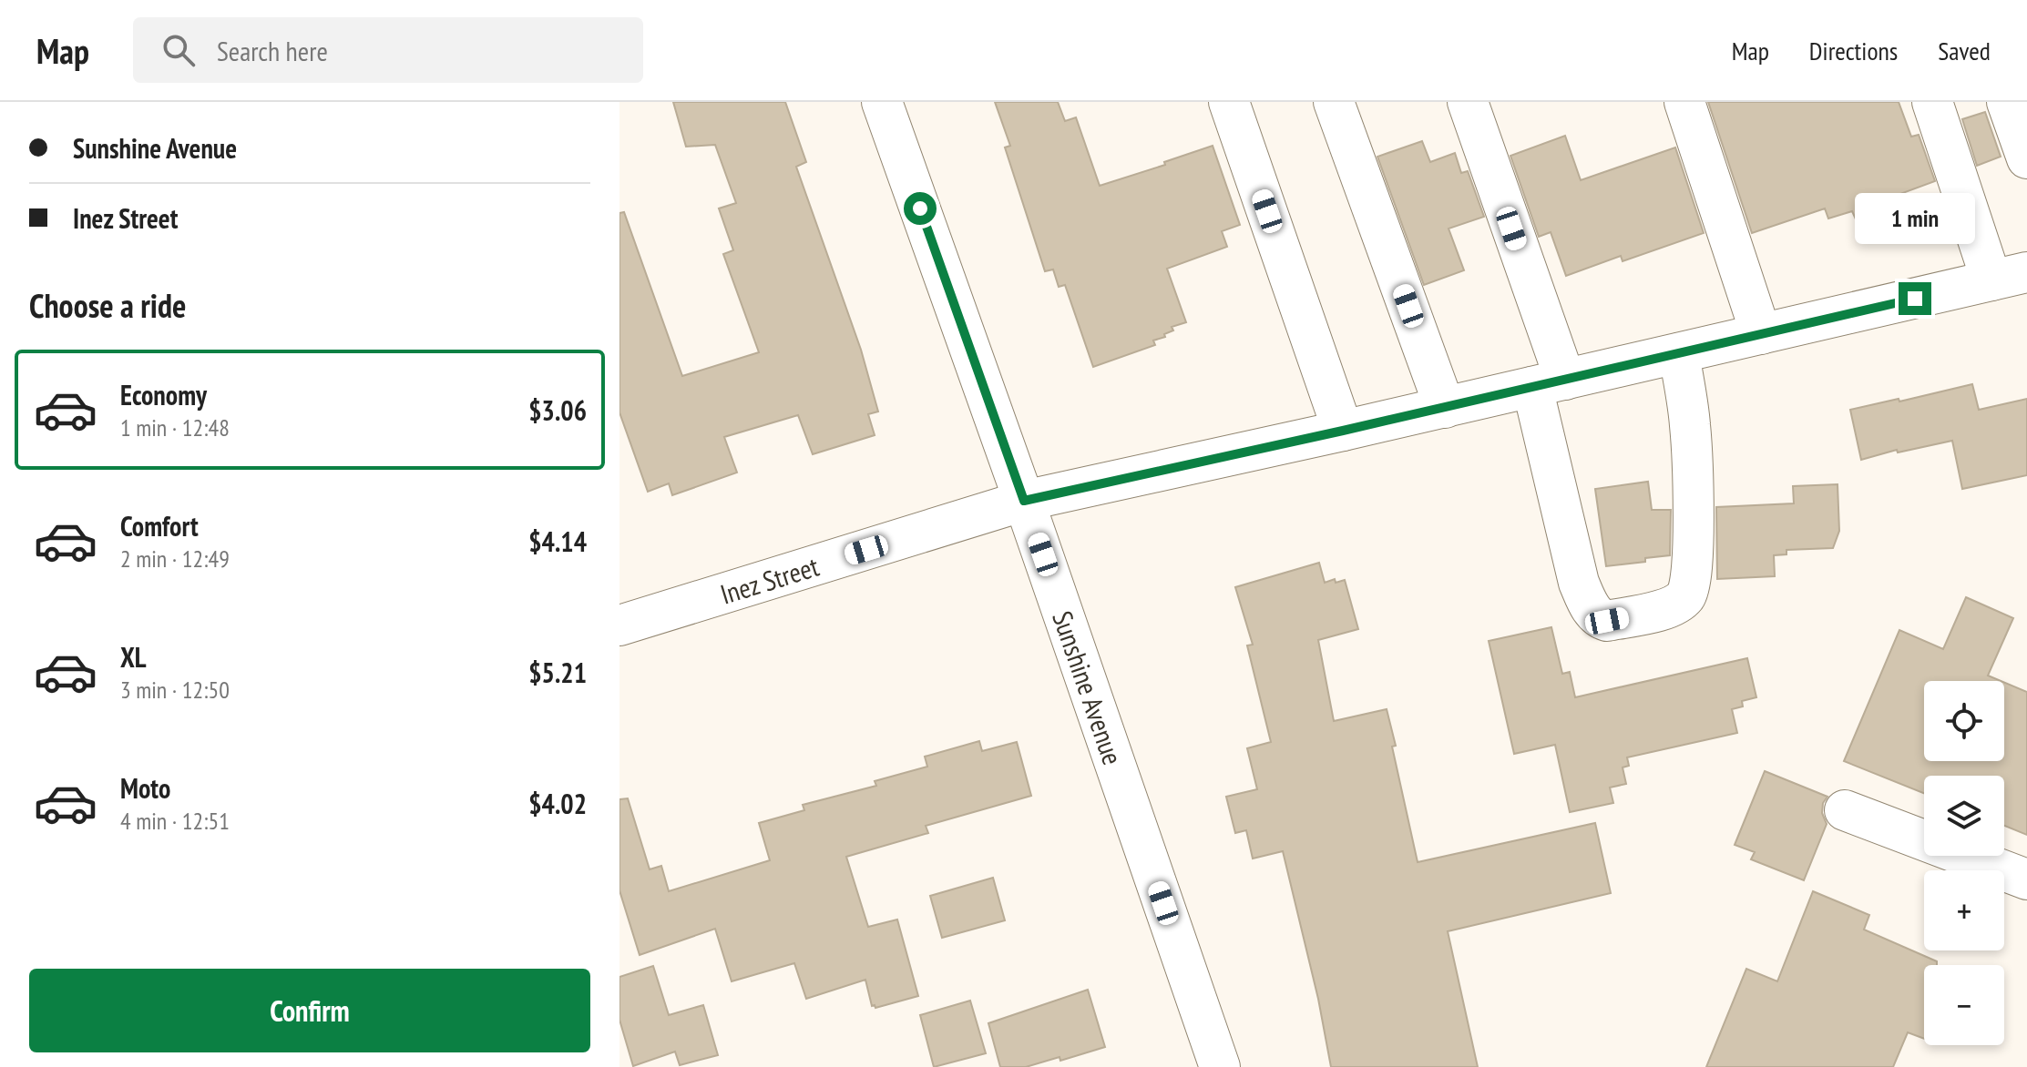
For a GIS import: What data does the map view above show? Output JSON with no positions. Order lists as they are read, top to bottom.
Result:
{
  "streets": {
    "street": ["Inez Street", "Sunshine Avenue"]
  },
  "crossings": [
    ["Inez Street", "Sunshine Avenue"]
  ],
  "page": {
    "header": "Map",
    "search": "Search here",
    "nav": ["Map", "Directions", "Saved"],
    "banner": ["Sunshine Avenue", "Inez Street"],
    "bubble": "1 min",
    "heading": "Choose a ride",
    "list": [
      {
        "name": "Economy",
        "note": "1 min · 12:48",
        "value": "$3.06"
      },
      {
        "name": "Comfort",
        "note": "2 min · 12:49",
        "value": "$4.14"
      },
      {
        "name": "XL",
        "note": "3 min · 12:50",
        "value": "$5.21"
      },
      {
        "name": "Moto",
        "note": "4 min · 12:51",
        "value": "$4.02"
      }
    ],
    "map_buttons": ["+", "−"],
    "buttons": "Confirm"
  }
}
